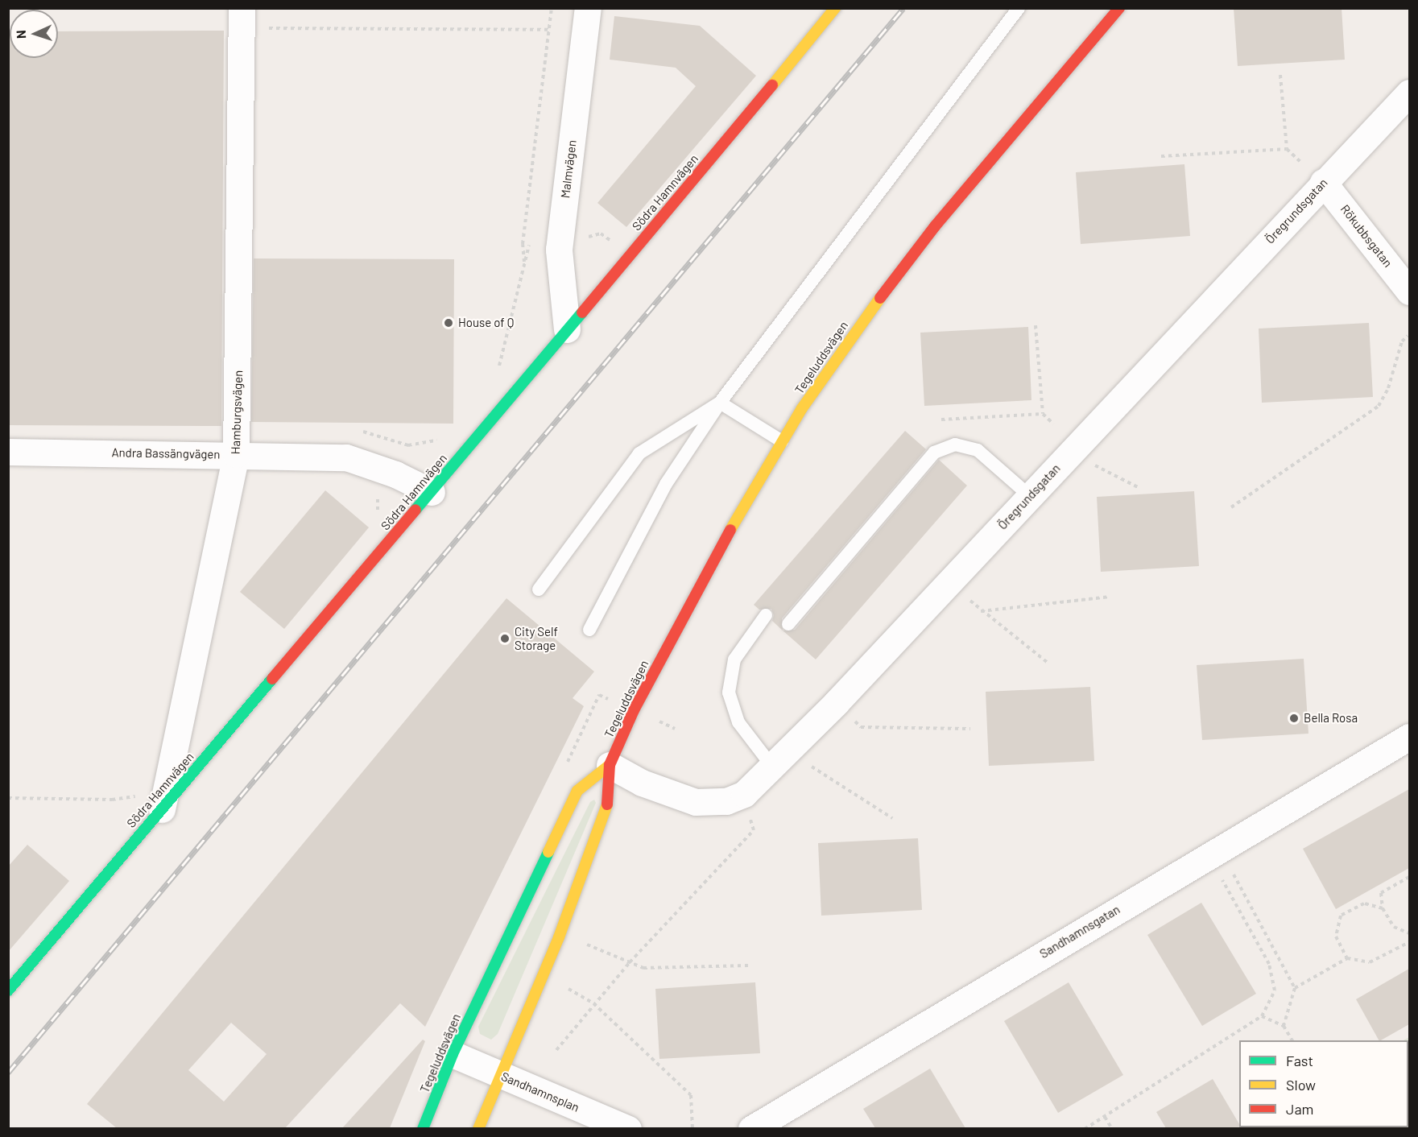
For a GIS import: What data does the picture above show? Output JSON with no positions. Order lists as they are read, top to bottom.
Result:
{
  "streets": {
    "main road": ["Södra Hamnvägen", "Tegeluddsvägen"],
    "street": [
      "Malmvägen",
      "Öregrundsgatan",
      "Rökubbsgatan",
      "Hamburgsvägen",
      "Andra Bassängvägen",
      "Sandhamnsgatan",
      "Sandhamnsplan"
    ]
  },
  "crossings": [
    ["Malmvägen", "Södra Hamnvägen"],
    ["Södra Hamnvägen", "Hamburgsvägen"],
    ["Södra Hamnvägen", "Andra Bassängvägen"],
    ["Öregrundsgatan", "Rökubbsgatan"],
    ["Öregrundsgatan", "Tegeluddsvägen"],
    ["Tegeluddsvägen", "Sandhamnsplan"],
    ["Hamburgsvägen", "Andra Bassängvägen"]
  ],
  "places": ["House of Q", "City Self Storage", "Bella Rosa"],
  "legend": ["Fast", "Slow", "Jam"],
  "north": "left"
}
